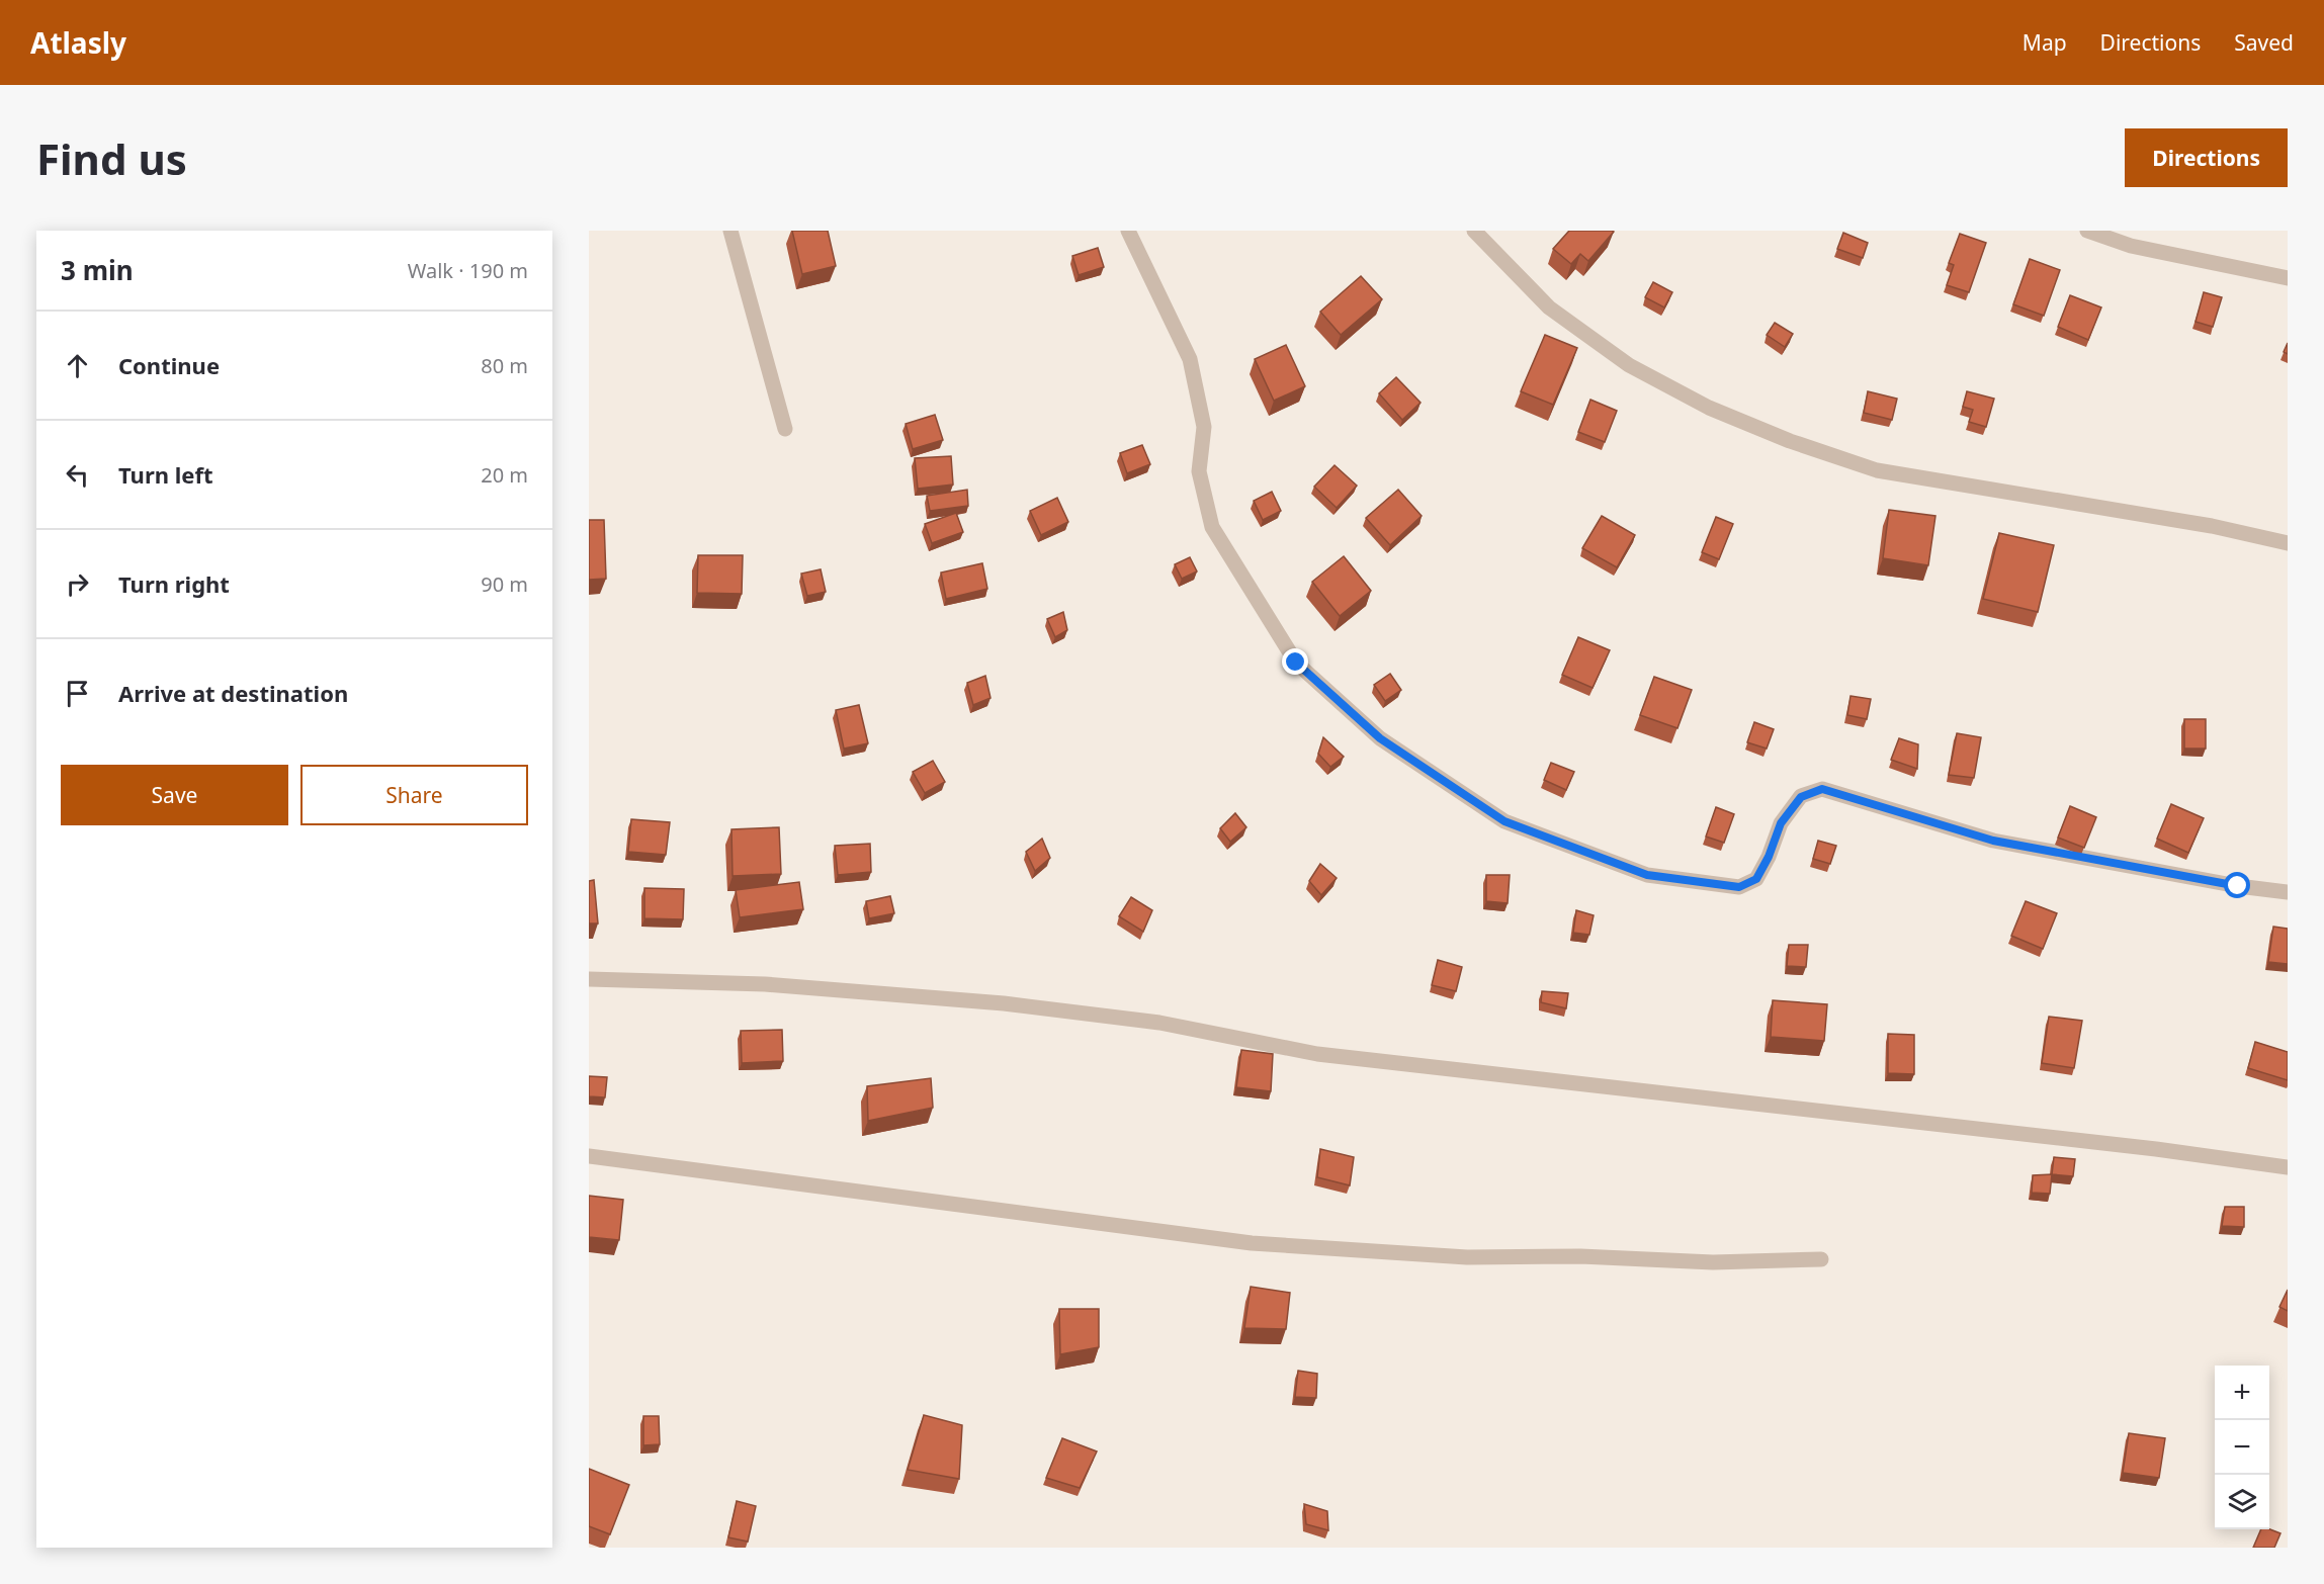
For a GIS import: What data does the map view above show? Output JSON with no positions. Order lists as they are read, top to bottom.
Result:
{
  "page": {
    "header": "Atlasly",
    "nav": ["Map", "Directions", "Saved"],
    "buttons": [
      "Directions",
      ["Save", "Share"]
    ],
    "title": "Find us",
    "heading": ["3 min", "Walk · 190 m"],
    "list": [
      ["Continue", "80 m"],
      ["Turn left", "20 m"],
      ["Turn right", "90 m"],
      "Arrive at destination"
    ],
    "map_buttons": ["+", "−"]
  }
}
